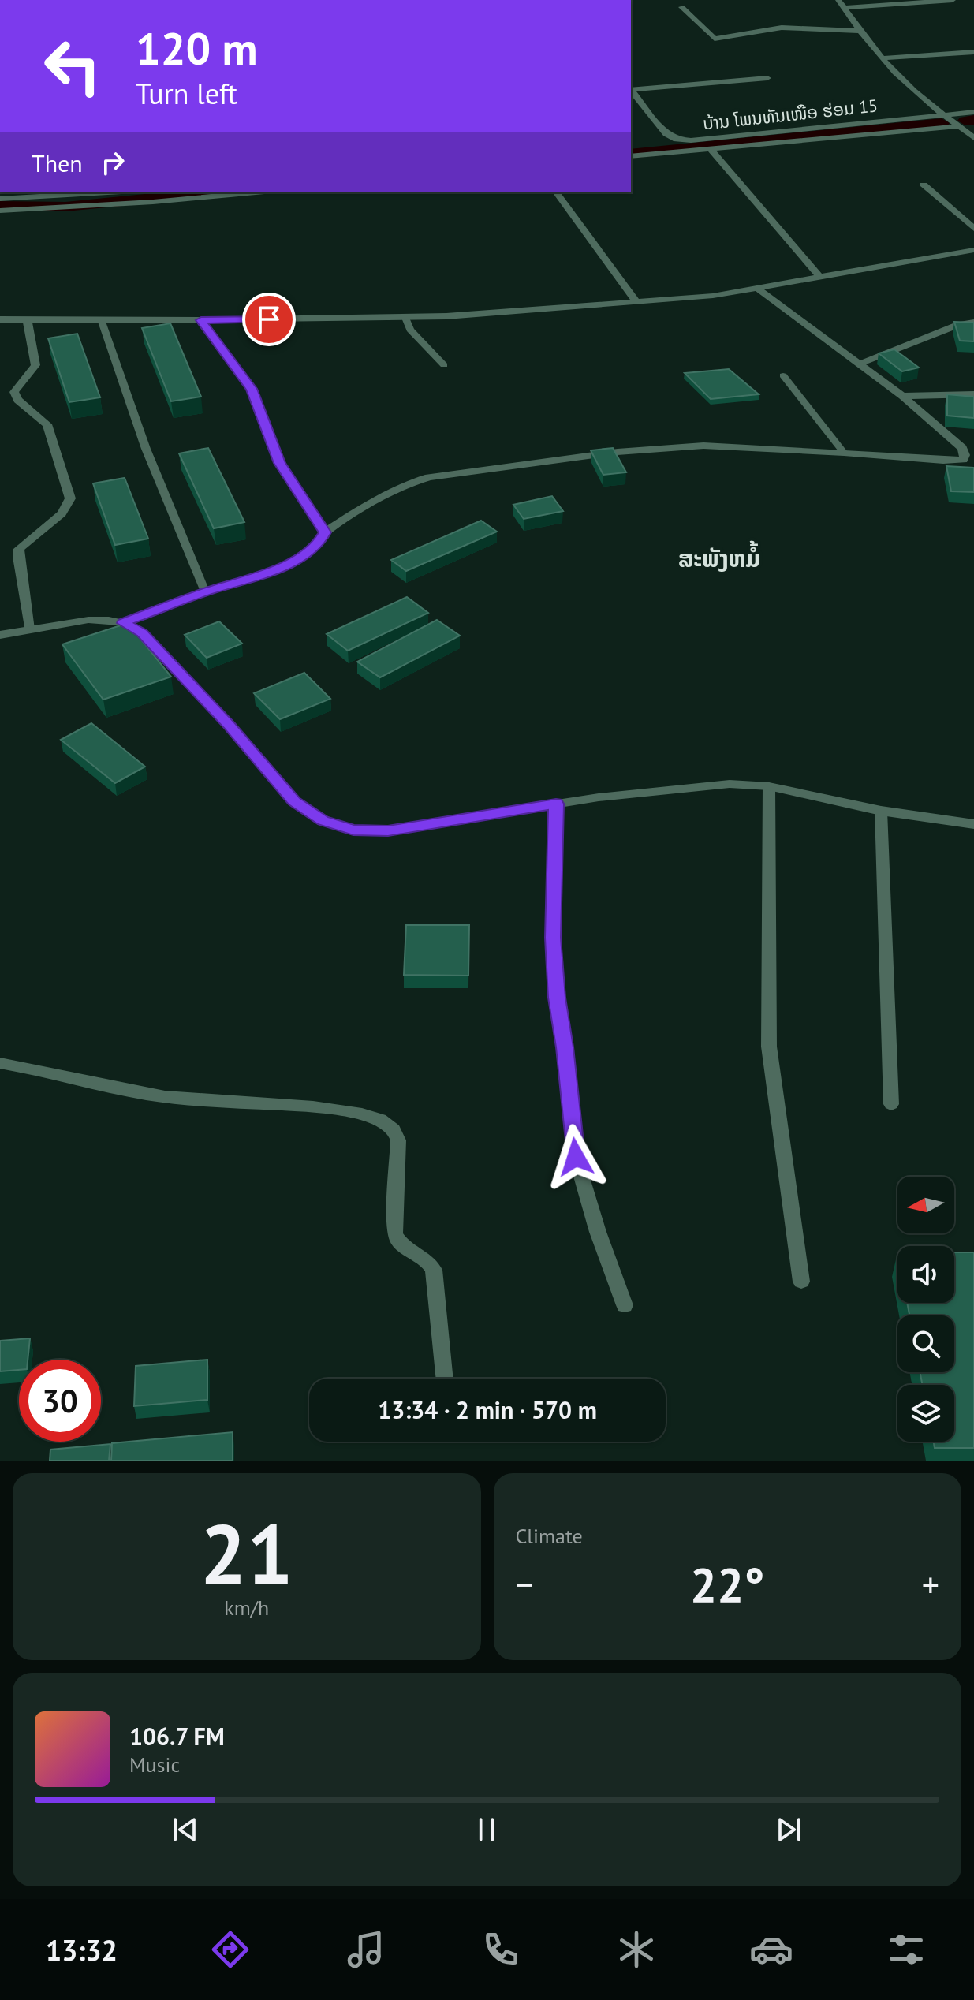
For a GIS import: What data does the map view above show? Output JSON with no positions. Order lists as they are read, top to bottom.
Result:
{
  "streets": {
    "street": ["ບ້ານ ໂພນທັນເໜືອ ຮ່ອມ 15"]
  },
  "districts": ["ສະພັງຫມໍ້"],
  "north": "left",
  "page": {
    "turn": ["120 m", "Turn left"],
    "then": "Then",
    "limit": "30",
    "trip": "13:34 · 2 min · 570 m",
    "tile": [
      ["21", "km/h"],
      "Climate"
    ],
    "heat": ["−", "22°", "+"],
    "song": ["106.7 FM", "Music"],
    "tabs": "13:32"
  }
}
